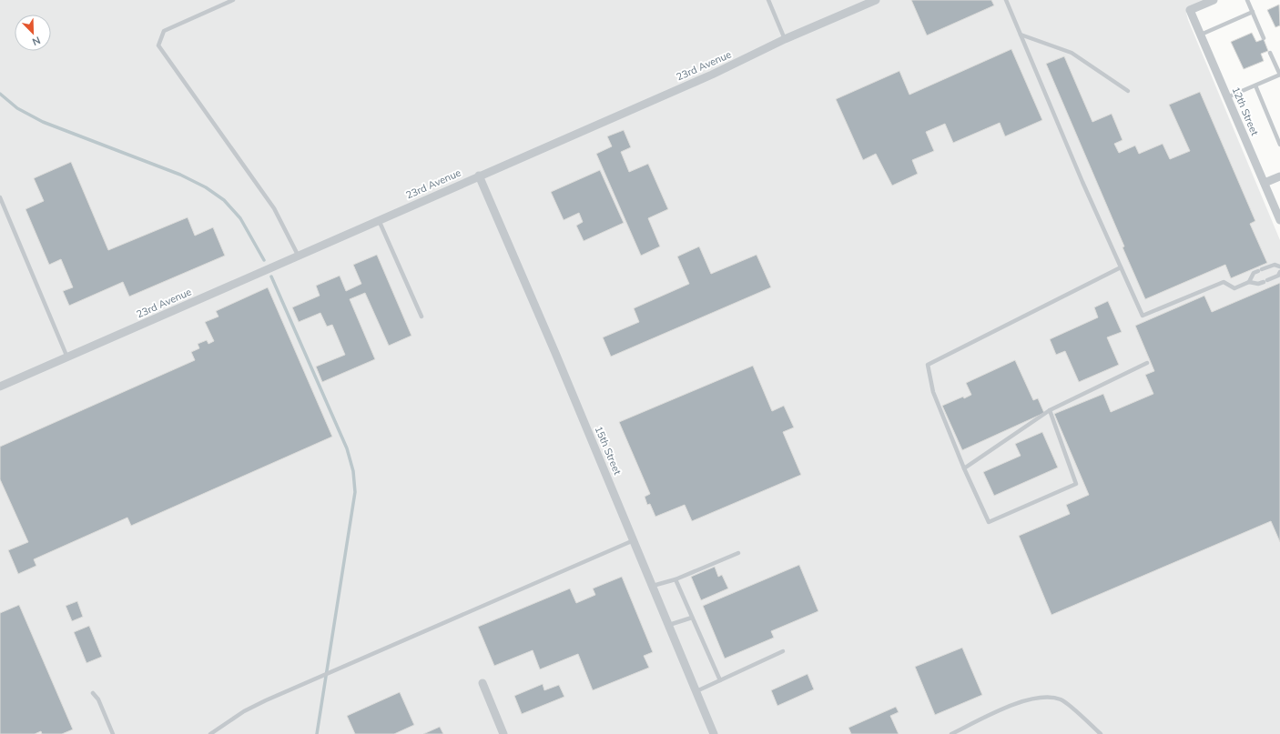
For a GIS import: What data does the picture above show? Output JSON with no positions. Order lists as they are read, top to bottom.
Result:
{
  "streets": {
    "street": ["23rd Avenue", "12th Street", "15th Street"]
  },
  "crossings": [
    ["23rd Avenue", "15th Street"]
  ],
  "north": "bottom right"
}
